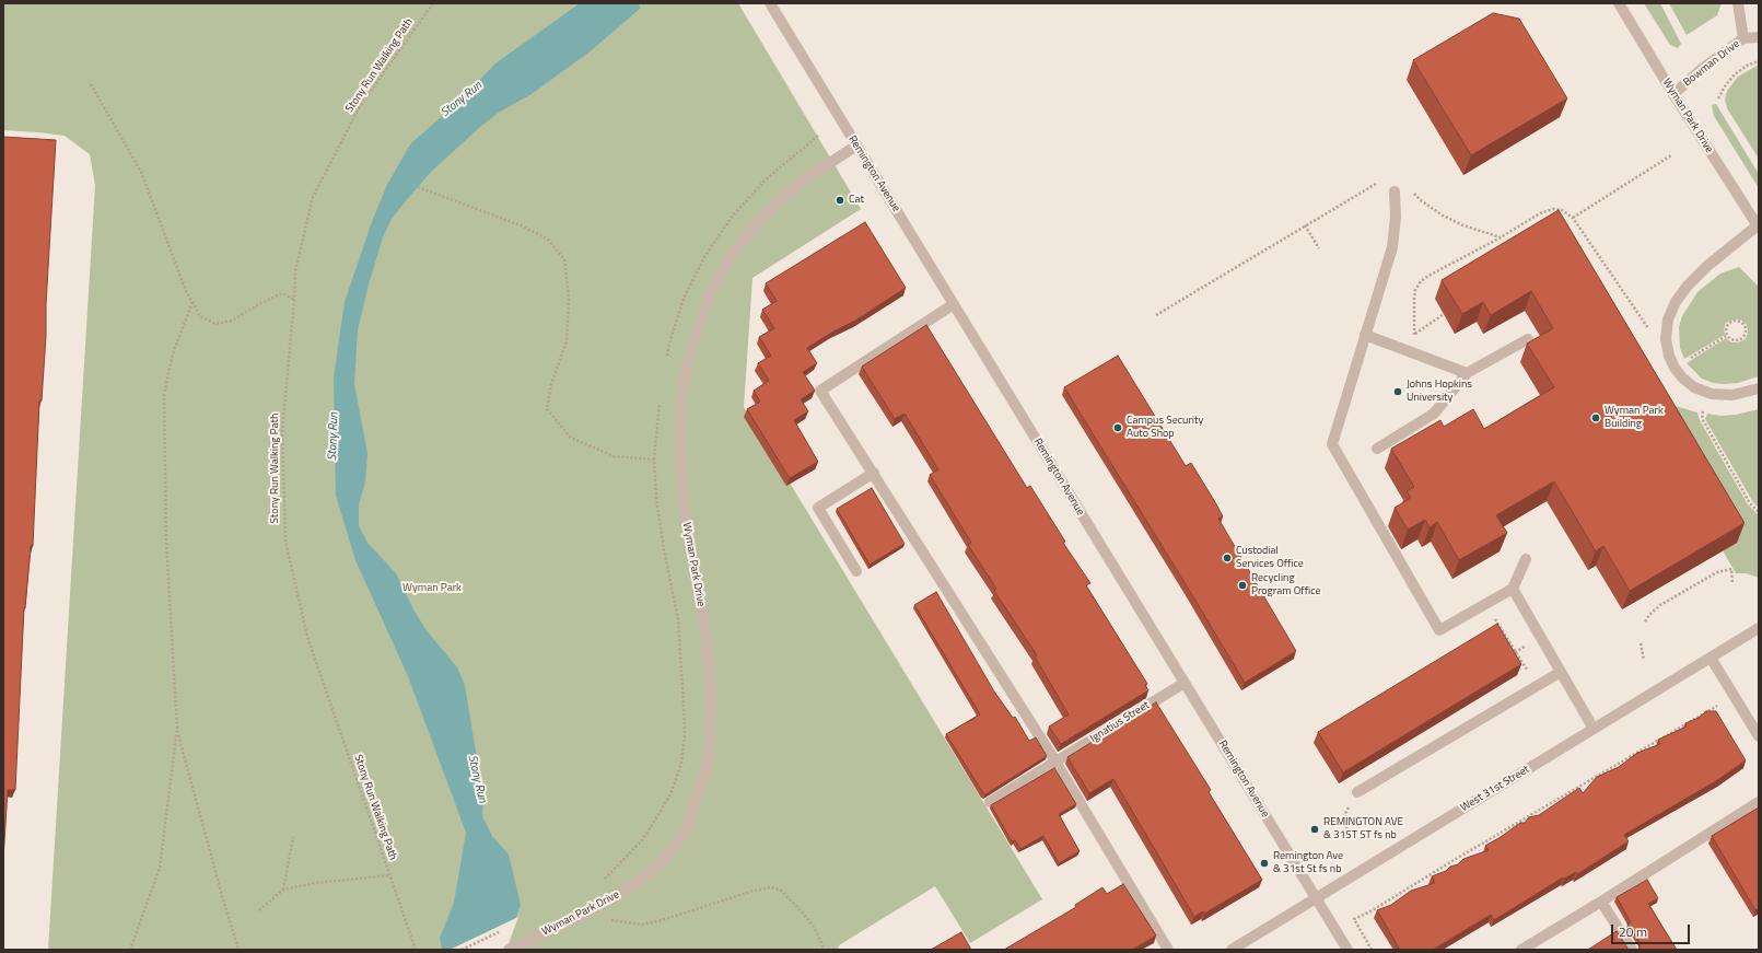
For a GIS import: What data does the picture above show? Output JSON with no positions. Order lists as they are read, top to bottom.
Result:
{
  "streets": {
    "street": [
      "Bowman Drive",
      "Wyman Park Drive",
      "Remington Avenue",
      "Ignatius Street",
      "West 31st Street"
    ],
    "path": ["Stony Run Walking Path"]
  },
  "crossings": [
    ["Bowman Drive", "Wyman Park Drive"],
    ["Wyman Park Drive", "Remington Avenue"],
    ["Remington Avenue", "Ignatius Street"],
    ["Remington Avenue", "West 31st Street"]
  ],
  "water": ["Stony Run"],
  "parks": ["Wyman Park"],
  "places": [
    "Cat",
    "Johns Hopkins University",
    "Wyman Park Building",
    "Campus Security Auto Shop",
    "Custodial Services Office",
    "Recycling Program Office",
    "REMINGTON AVE & 31ST ST fs nb",
    "Remington Ave & 31st St fs nb"
  ],
  "scale_bar": "20 m"
}
